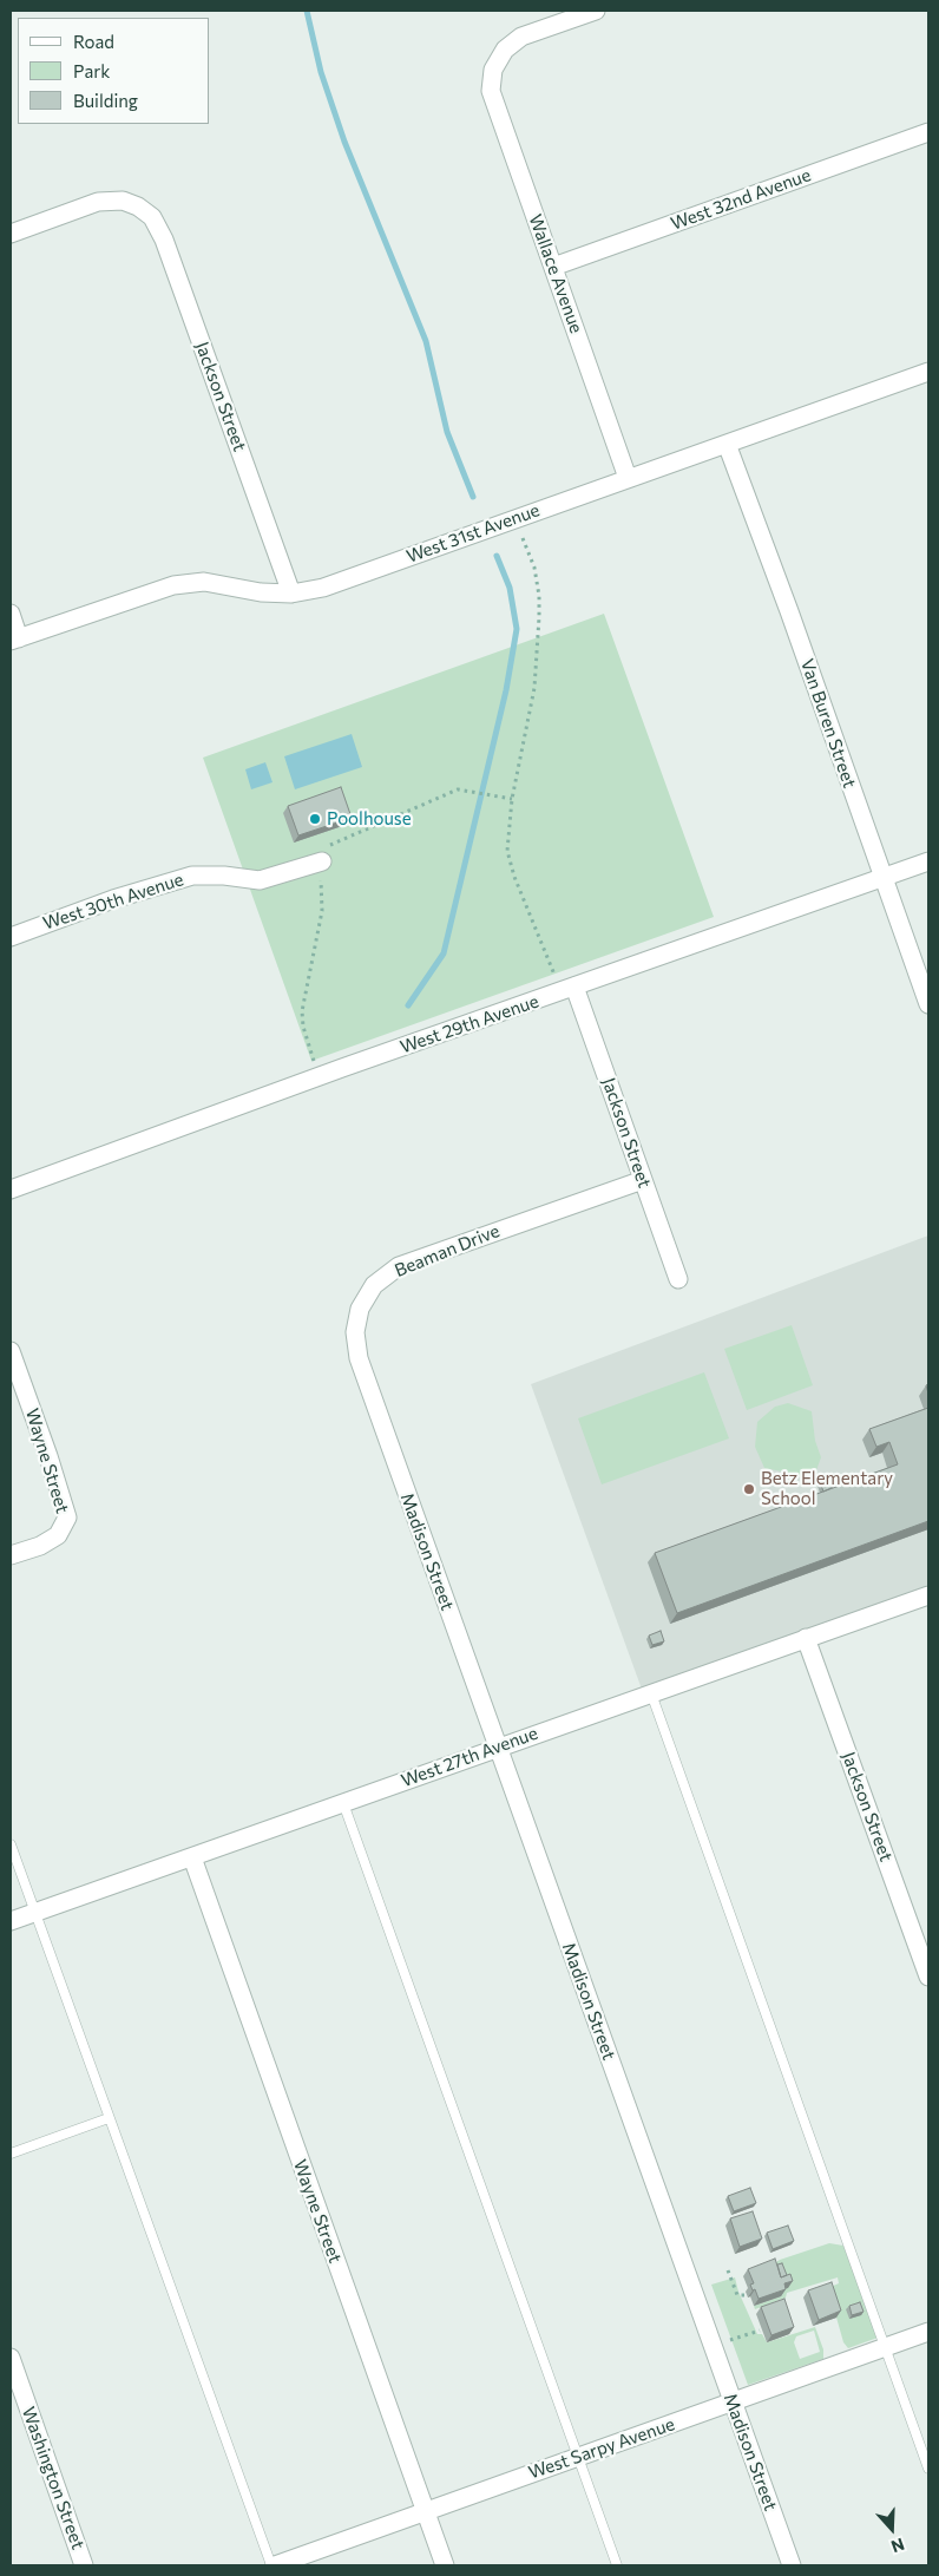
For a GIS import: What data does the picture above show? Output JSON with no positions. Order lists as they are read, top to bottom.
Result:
{
  "streets": {
    "street": [
      "West 32nd Avenue",
      "Wallace Avenue",
      "Jackson Street",
      "West 31st Avenue",
      "Van Buren Street",
      "West 30th Avenue",
      "West 29th Avenue",
      "Beaman Drive",
      "Wayne Street",
      "Madison Street",
      "West 27th Avenue",
      "West Sarpy Avenue",
      "Washington Street"
    ]
  },
  "crossings": [
    ["West 32nd Avenue", "Wallace Avenue"],
    ["Wallace Avenue", "West 31st Avenue"],
    ["Jackson Street", "West 31st Avenue"],
    ["Jackson Street", "West 29th Avenue"],
    ["Jackson Street", "Beaman Drive"],
    ["Jackson Street", "West 27th Avenue"],
    ["West 31st Avenue", "Van Buren Street"],
    ["Van Buren Street", "West 29th Avenue"],
    ["Beaman Drive", "Madison Street"],
    ["Wayne Street", "West 27th Avenue"],
    ["Wayne Street", "West Sarpy Avenue"],
    ["Madison Street", "West 27th Avenue"],
    ["Madison Street", "West Sarpy Avenue"]
  ],
  "places": ["Poolhouse", "Betz Elementary School"],
  "legend": ["Road", "Park", "Building"],
  "north": "bottom"
}
